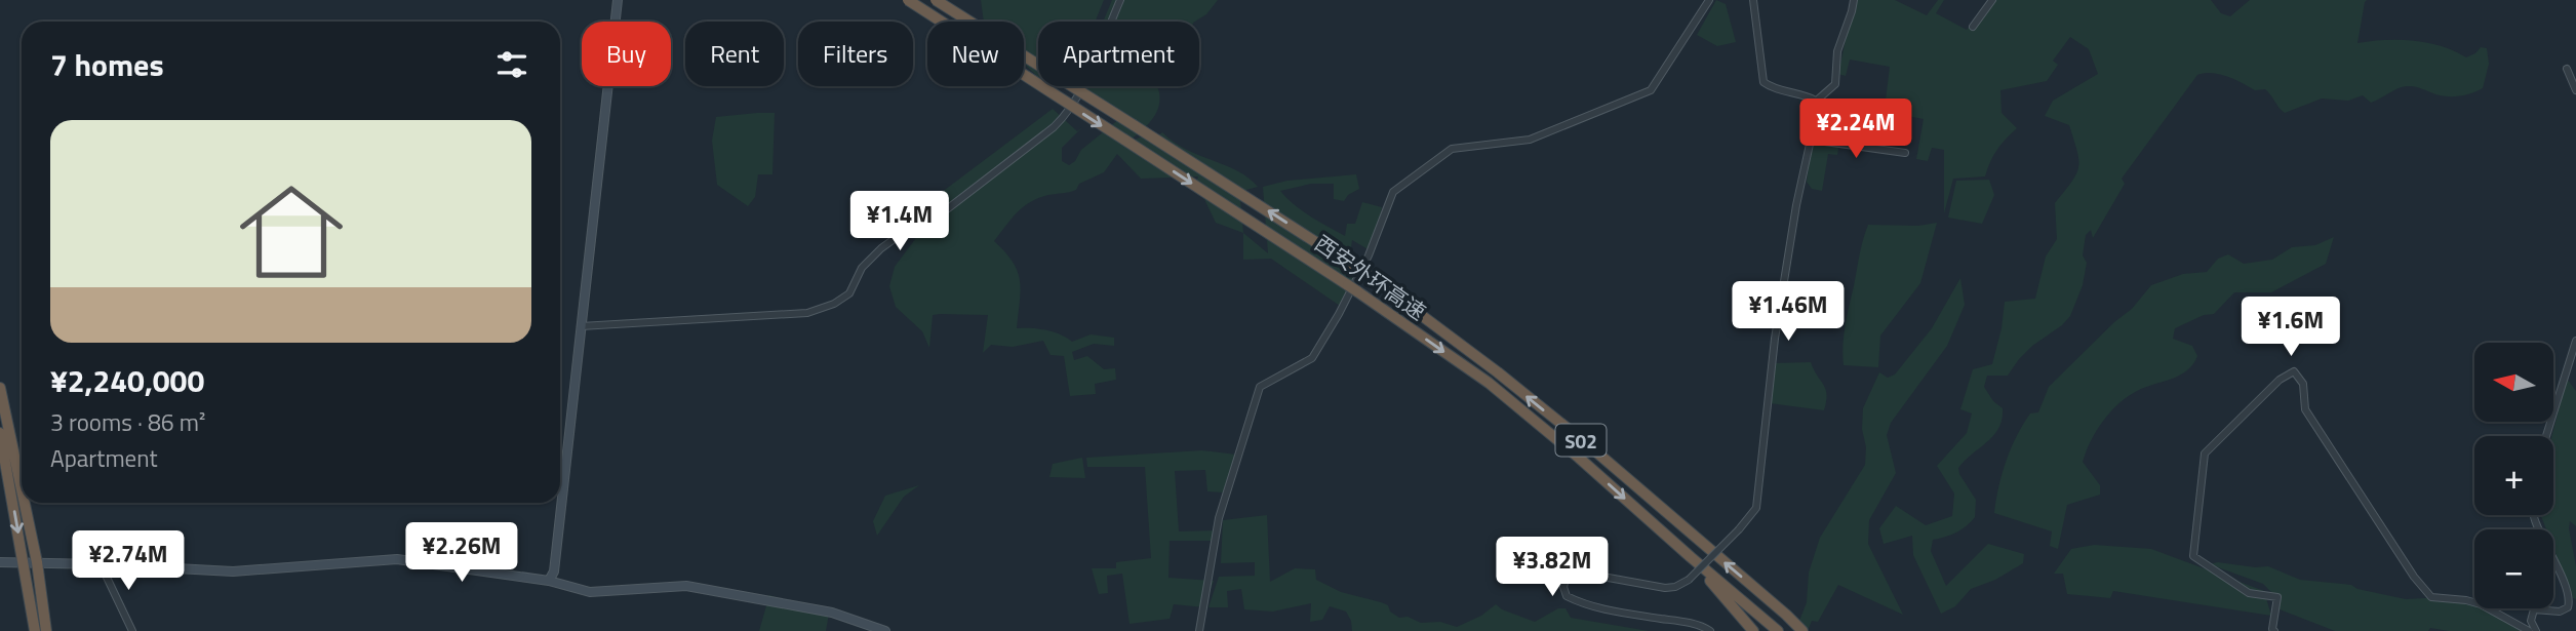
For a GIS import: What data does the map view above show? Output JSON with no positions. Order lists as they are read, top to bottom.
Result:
{
  "streets": {
    "highway": ["西安外环高速", "S02"]
  },
  "north": "left",
  "page": {
    "chip": [
      "Buy",
      "Rent",
      "Filters",
      "New",
      "Apartment"
    ],
    "heading": "7 homes",
    "price": [
      "¥2.24M",
      "¥1.4M",
      "¥1.46M",
      "¥1.6M",
      "¥2.26M",
      "¥2.74M",
      "¥3.82M"
    ],
    "list": [
      {
        "name": "¥2,240,000",
        "note": "3 rooms · 86 m² · Apartment"
      }
    ],
    "map_buttons": ["+", "−"]
  }
}
